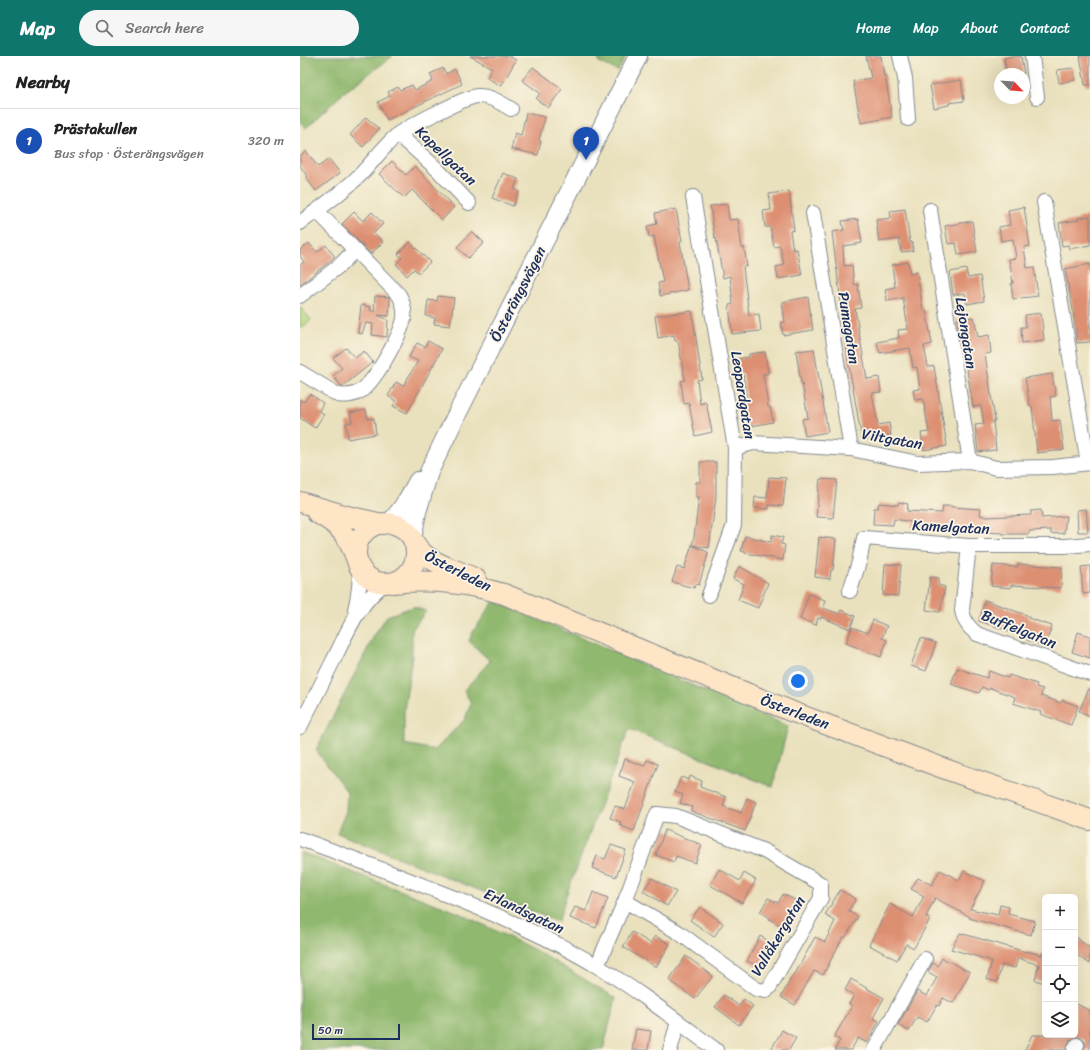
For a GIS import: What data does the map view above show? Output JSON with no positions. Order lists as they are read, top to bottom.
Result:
{
  "streets": {
    "main road": ["Österleden"],
    "street": [
      "Kapellgatan",
      "Österängsvägen",
      "Pumagatan",
      "Lejongatan",
      "Leopardgatan",
      "Viltgatan",
      "Kamelgatan",
      "Buffelgatan",
      "Erlandsgatan",
      "Vallåkergatan"
    ]
  },
  "crossings": [
    ["Österängsvägen", "Österleden"],
    ["Pumagatan", "Viltgatan"],
    ["Lejongatan", "Viltgatan"],
    ["Leopardgatan", "Viltgatan"],
    ["Kamelgatan", "Buffelgatan"],
    ["Erlandsgatan", "Vallåkergatan"]
  ],
  "scale_bar": "50 m",
  "north": "bottom right",
  "page": {
    "header": "Map",
    "search": "Search here",
    "nav": [
      "Home",
      "Map",
      "About",
      "Contact"
    ],
    "heading": "Nearby",
    "list": [
      {
        "mark": "1",
        "name": "Prästakullen",
        "note": "Bus stop · Österängsvägen",
        "value": "320 m"
      }
    ],
    "pins": "1",
    "map_buttons": ["+", "−"],
    "scale": "50 m"
  }
}
